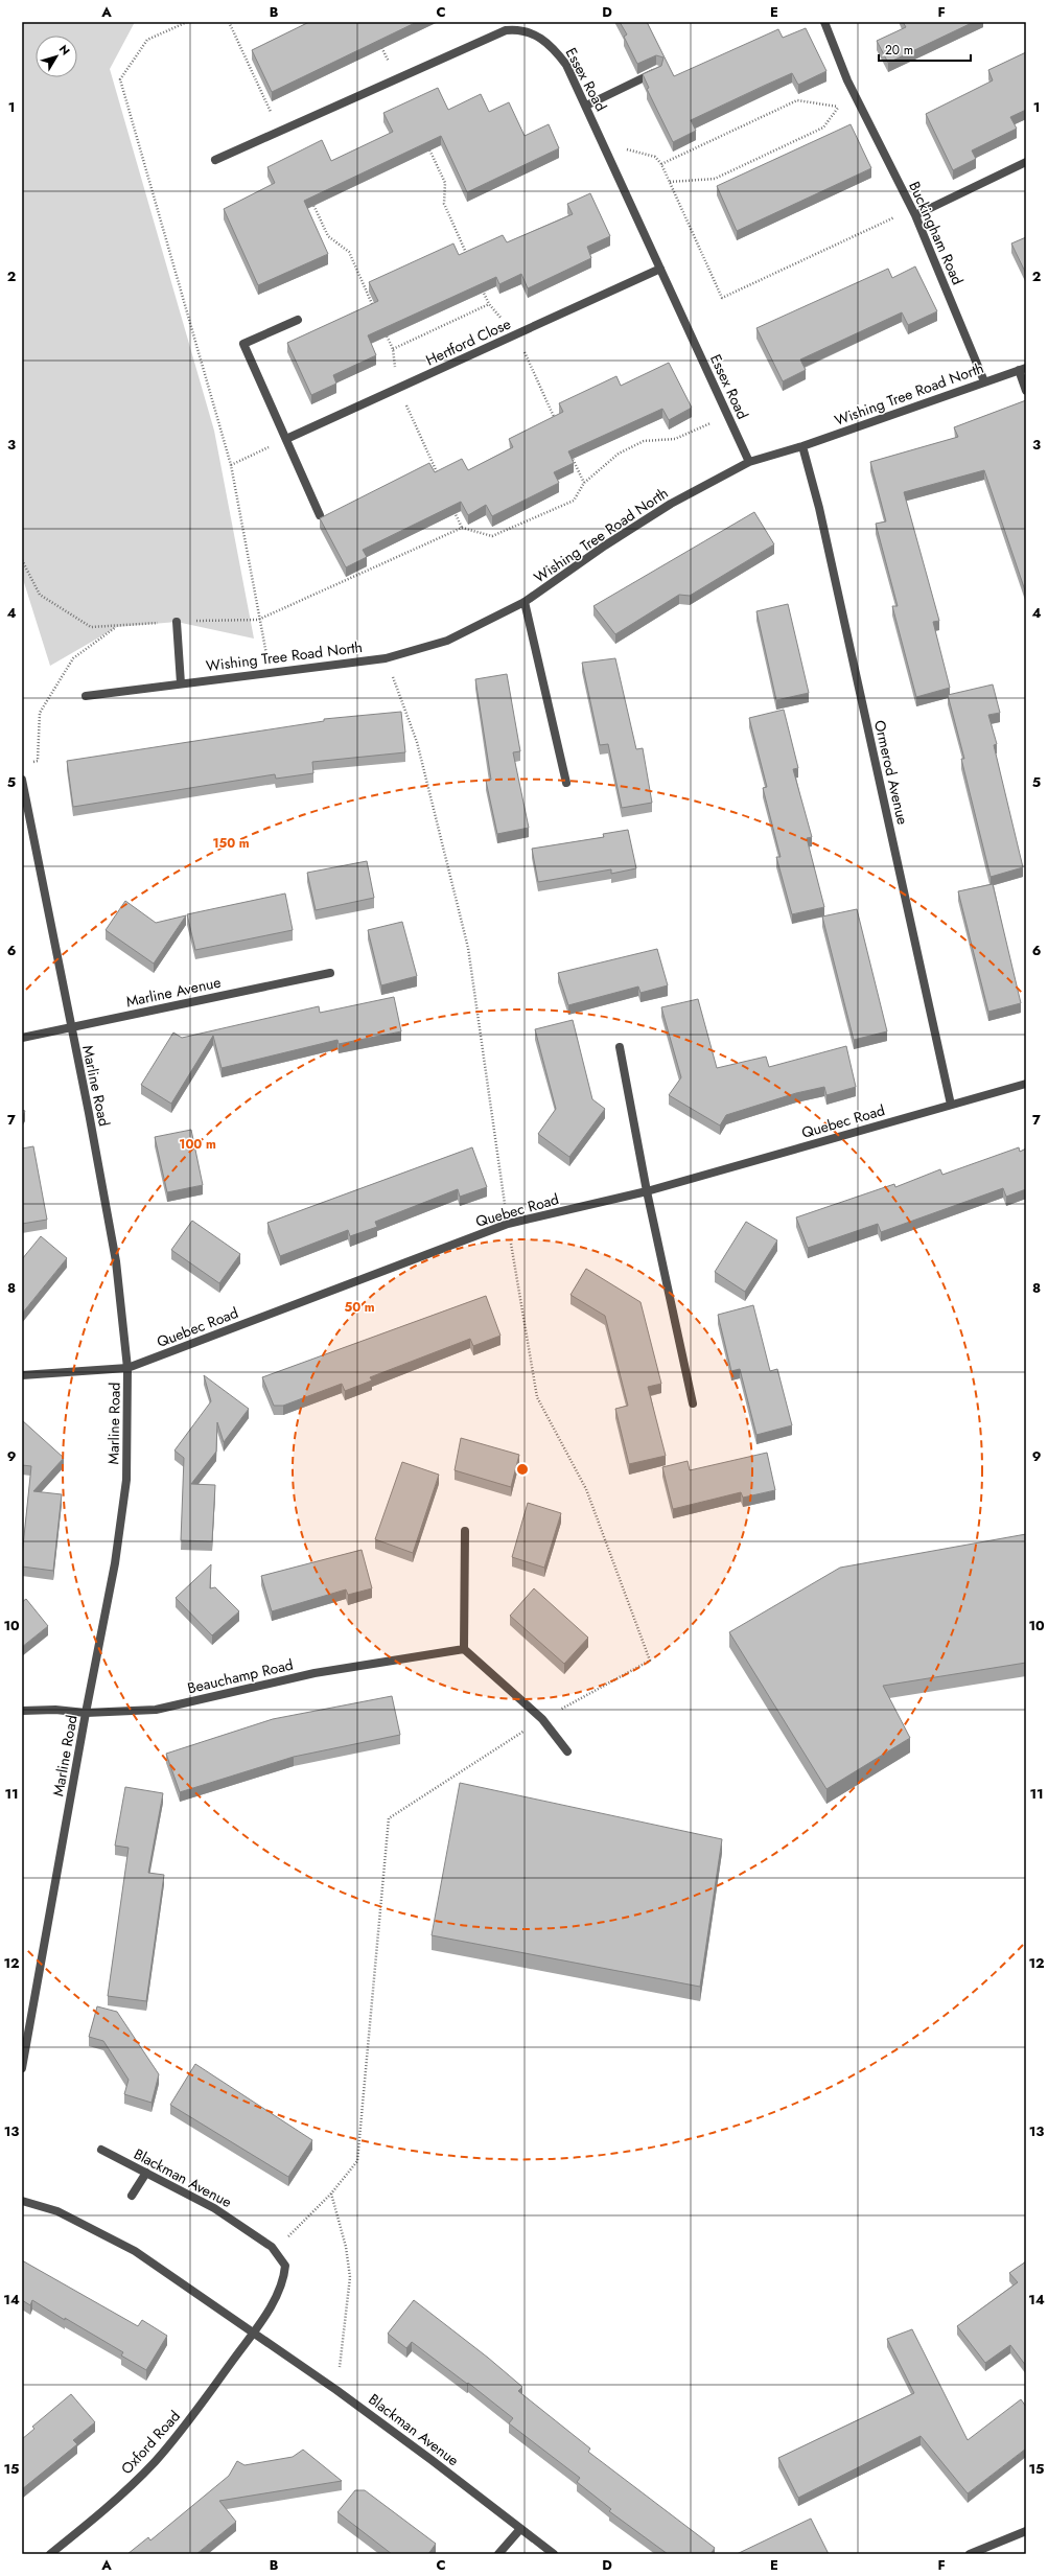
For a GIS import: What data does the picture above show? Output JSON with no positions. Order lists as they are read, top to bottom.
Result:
{
  "streets": {
    "street": [
      "Essex Road",
      "Buckingham Road",
      "Hertford Close",
      "Wishing Tree Road North",
      "Ormerod Avenue",
      "Marline Avenue",
      "Marline Road",
      "Quebec Road",
      "Beauchamp Road",
      "Blackman Avenue",
      "Oxford Road"
    ]
  },
  "crossings": [
    ["Essex Road", "Hertford Close"],
    ["Essex Road", "Wishing Tree Road North"],
    ["Buckingham Road", "Wishing Tree Road North"],
    ["Wishing Tree Road North", "Ormerod Avenue"],
    ["Ormerod Avenue", "Quebec Road"],
    ["Marline Avenue", "Marline Road"],
    ["Marline Road", "Quebec Road"],
    ["Marline Road", "Beauchamp Road"],
    ["Blackman Avenue", "Oxford Road"]
  ],
  "scale_bar": "20 m",
  "north": "top right",
  "grid": {
    "columns": [
      "A",
      "B",
      "C",
      "D",
      "E",
      "F"
    ],
    "rows": [
      "1",
      "2",
      "3",
      "4",
      "5",
      "6",
      "7",
      "8",
      "9",
      "10",
      "11",
      "12",
      "13",
      "14",
      "15"
    ]
  },
  "rings": ["150 m", "100 m", "50 m"]
}
